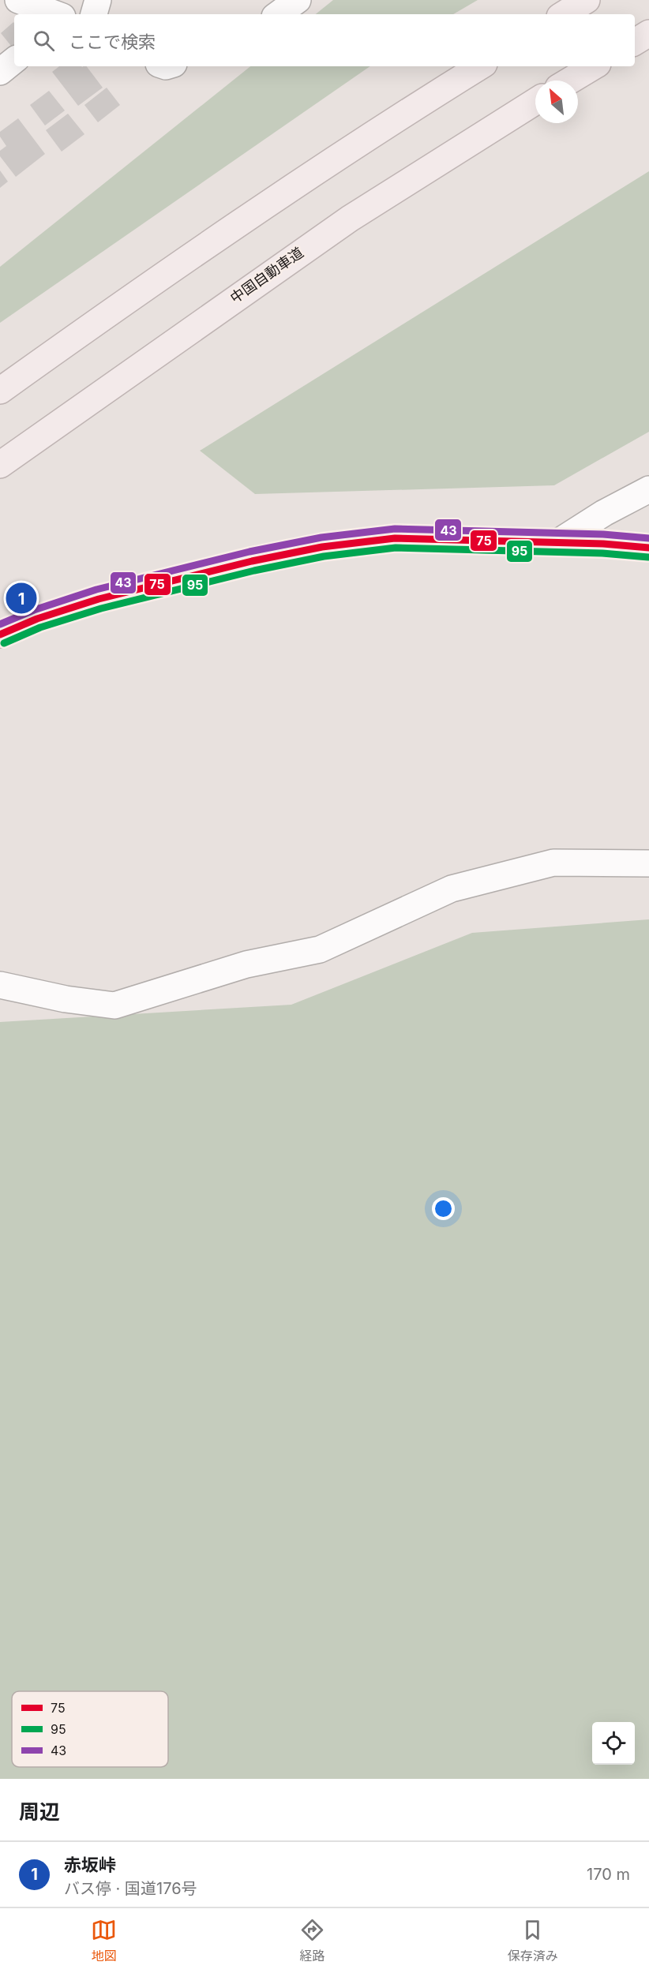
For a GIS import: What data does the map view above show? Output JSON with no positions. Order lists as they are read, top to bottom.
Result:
{
  "streets": {
    "highway": ["中国自動車道"]
  },
  "lines": ["transit line 43", "transit line 75", "transit line 95"],
  "legend": ["75", "95", "43"],
  "north": "top left",
  "page": {
    "search": "ここで検索",
    "pins": "1",
    "heading": "周辺",
    "list": [
      {
        "mark": "1",
        "name": "赤坂峠",
        "note": "バス停 · 国道176号",
        "value": "170 m"
      }
    ],
    "nav": ["地図", "経路", "保存済み"]
  }
}
